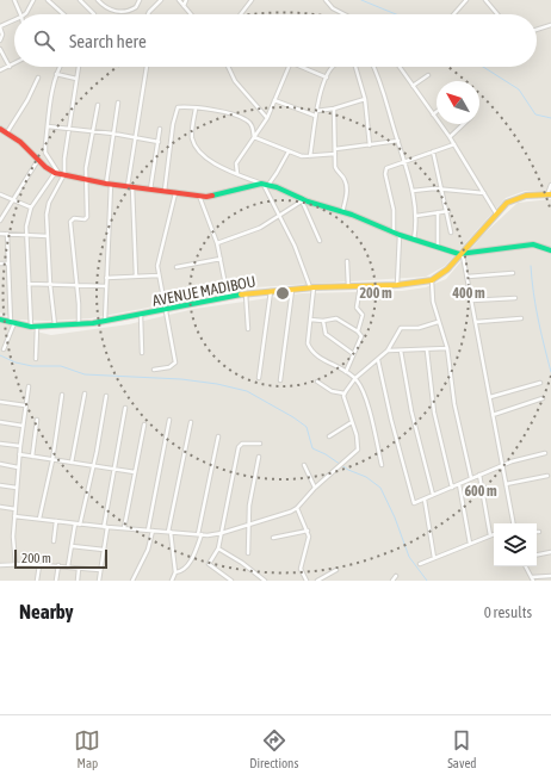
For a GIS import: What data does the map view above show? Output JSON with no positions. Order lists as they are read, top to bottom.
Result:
{
  "streets": {
    "street": ["AVENUE MADIBOU"]
  },
  "scale_bar": "200 m",
  "north": "top left",
  "page": {
    "search": "Search here",
    "scale": "200 m",
    "heading": ["Nearby", "0 results"],
    "nav": ["Map", "Directions", "Saved"]
  },
  "rings": ["200 m", "400 m", "600 m"]
}
